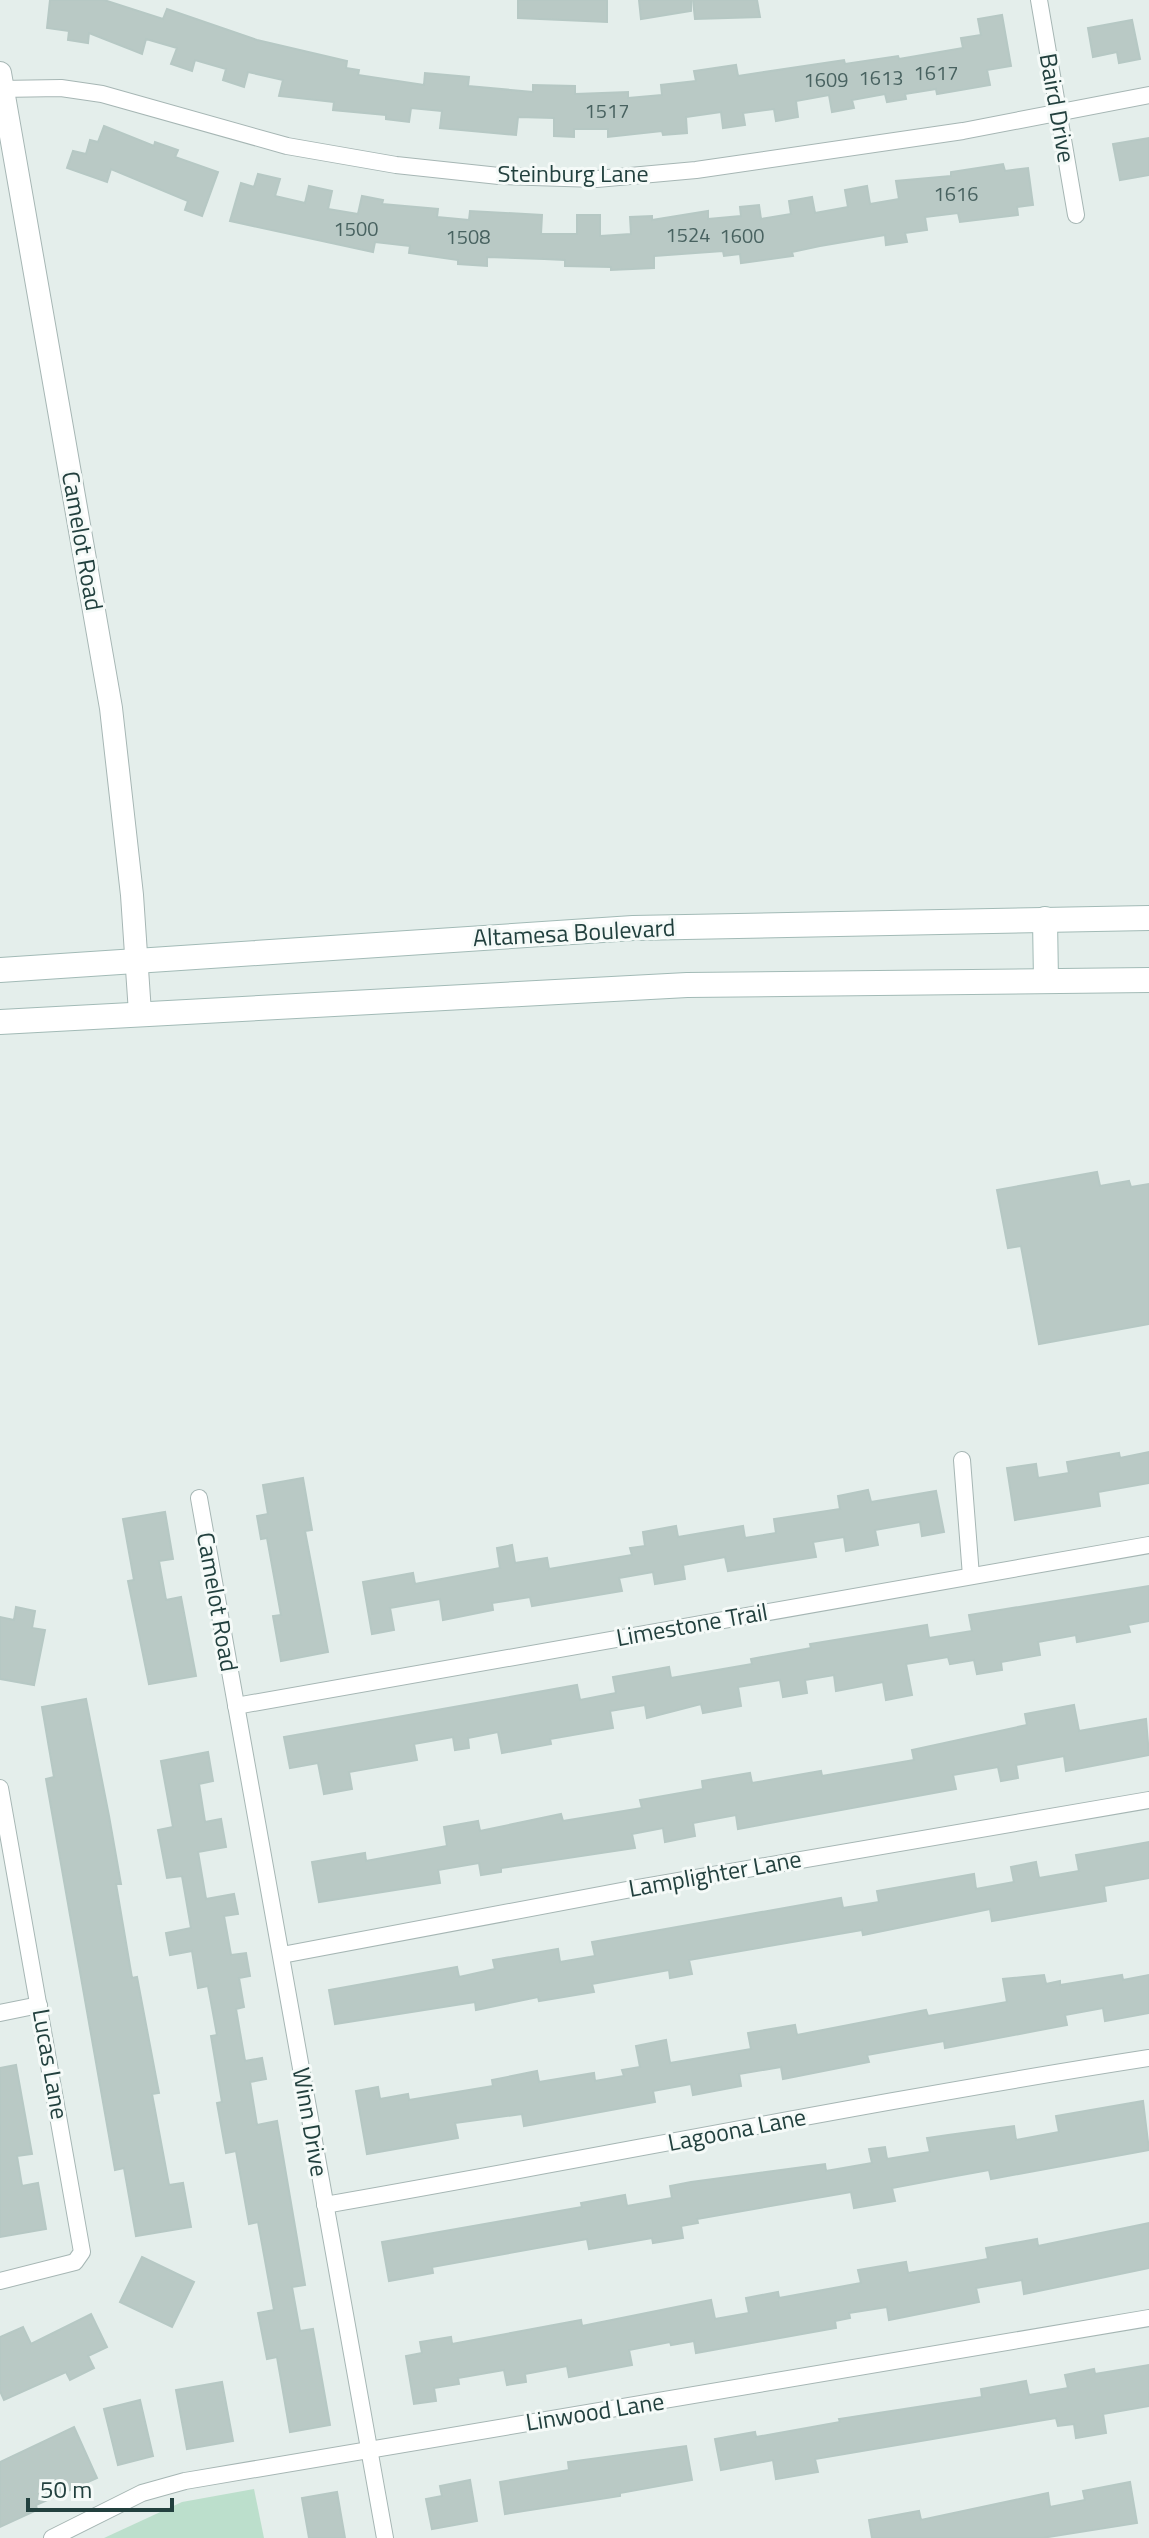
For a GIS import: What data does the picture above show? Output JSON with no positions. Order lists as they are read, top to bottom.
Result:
{
  "streets": {
    "main road": ["Altamesa Boulevard"],
    "street": [
      "Baird Drive",
      "Steinburg Lane",
      "Camelot Road",
      "Limestone Trail",
      "Lamplighter Lane",
      "Lucas Lane",
      "Winn Drive",
      "Lagoona Lane",
      "Linwood Lane"
    ]
  },
  "crossings": [
    ["Baird Drive", "Steinburg Lane"],
    ["Steinburg Lane", "Camelot Road"],
    ["Camelot Road", "Altamesa Boulevard"],
    ["Camelot Road", "Limestone Trail"],
    ["Camelot Road", "Winn Drive"],
    ["Limestone Trail", "Winn Drive"],
    ["Lamplighter Lane", "Winn Drive"],
    ["Winn Drive", "Lagoona Lane"],
    ["Winn Drive", "Linwood Lane"]
  ],
  "house_numbers": [
    "1617",
    "1613",
    "1609",
    "1517",
    "1616",
    "1500",
    "1524",
    "1600",
    "1508"
  ],
  "scale_bar": "50 m"
}
